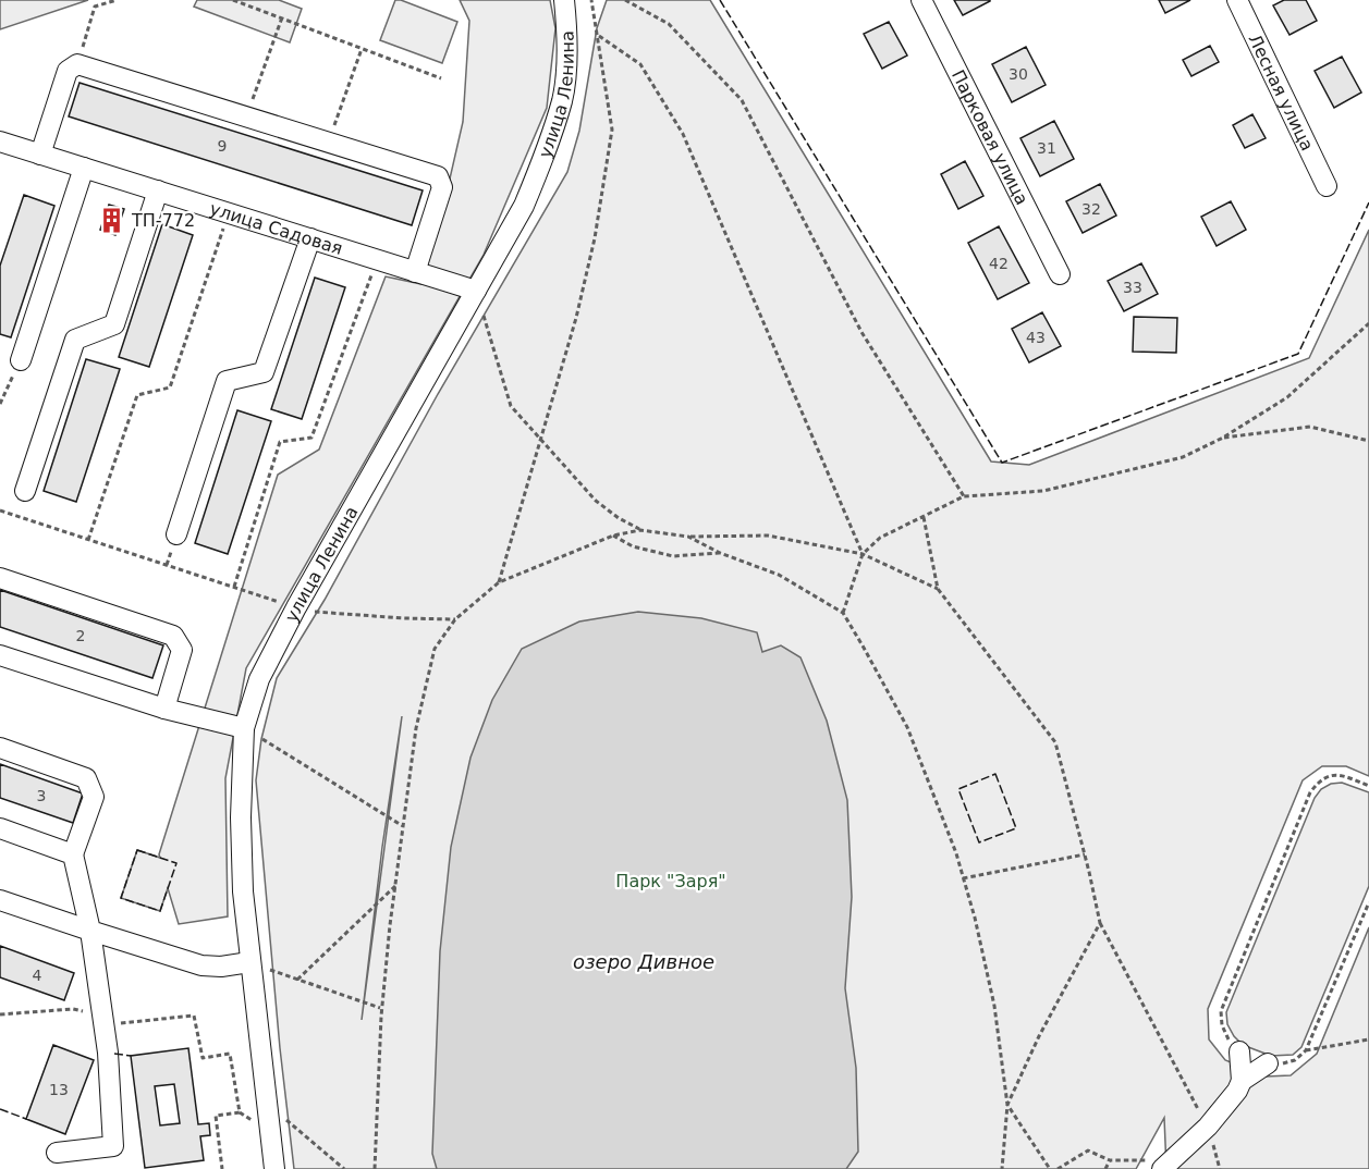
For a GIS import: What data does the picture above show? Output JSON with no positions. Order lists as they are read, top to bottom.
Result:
{
  "streets": {
    "street": [
      "Лесная улица",
      "улица Ленина",
      "Парковая улица",
      "улица Садовая"
    ]
  },
  "crossings": [
    ["улица Ленина", "улица Садовая"]
  ],
  "water": ["озеро Дивное"],
  "parks": ["Парк \"Заря\""],
  "places": {
    "building": ["ТП-772"]
  },
  "house_numbers": [
    "30",
    "9",
    "31",
    "32",
    "42",
    "33",
    "43",
    "2",
    "3",
    "4",
    "13"
  ]
}
